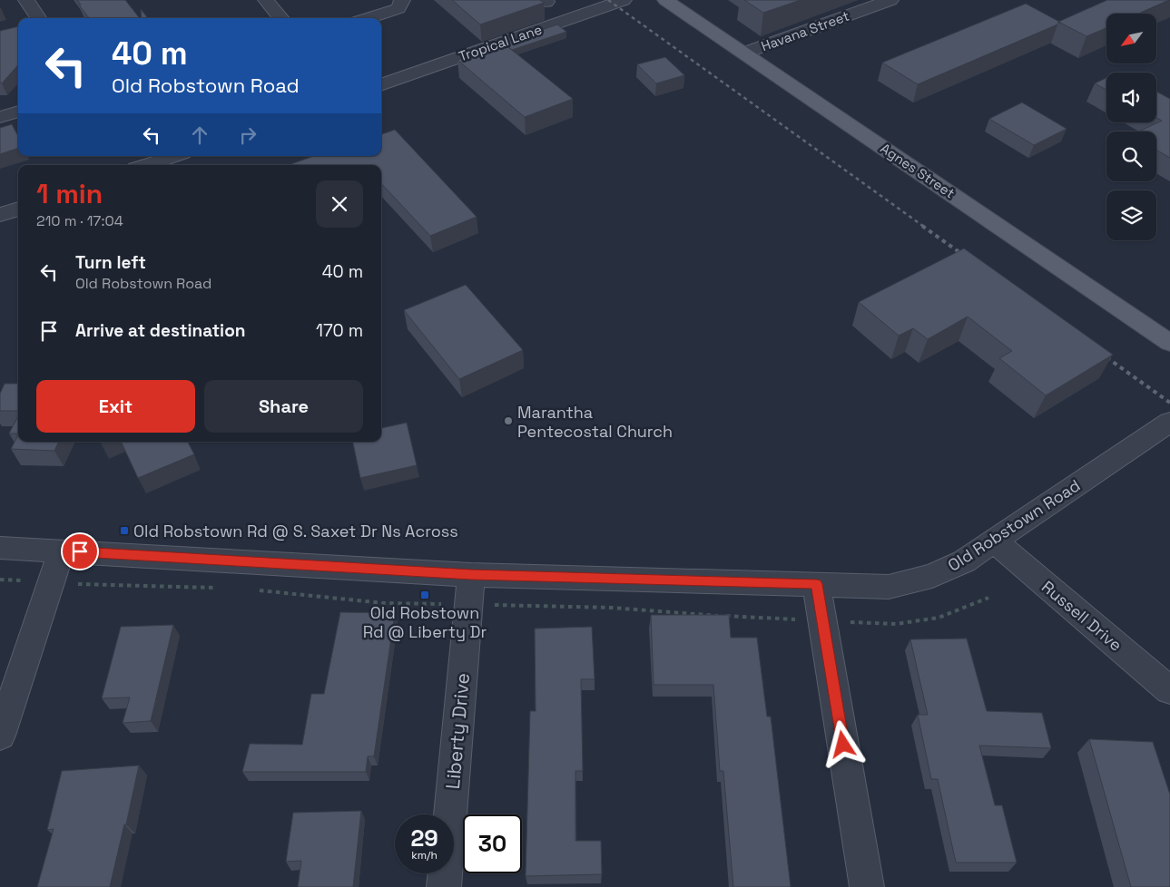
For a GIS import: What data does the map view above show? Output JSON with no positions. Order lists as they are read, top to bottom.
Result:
{
  "streets": {
    "main road": ["Agnes Street"],
    "street": [
      "Havana Street",
      "Tropical Lane",
      "Old Robstown Road",
      "Russell Drive",
      "Liberty Drive"
    ]
  },
  "crossings": [
    ["Havana Street", "Agnes Street"],
    ["Old Robstown Road", "Russell Drive"],
    ["Old Robstown Road", "Liberty Drive"]
  ],
  "places": {
    "other": ["Marantha Pentecostal Church"],
    "transit": ["Old Robstown Rd @ S. Saxet Dr Ns Across", "Old Robstown Rd @ Liberty Dr"]
  },
  "north": "bottom left",
  "page": {
    "turn": ["40 m", "Old Robstown Road"],
    "heading": ["1 min", "210 m · 17:04"],
    "list": [
      {
        "name": "Turn left",
        "note": "Old Robstown Road",
        "value": "40 m"
      },
      {
        "name": "Arrive at destination",
        "value": "170 m"
      }
    ],
    "buttons": ["Exit", "Share"],
    "speed": "29 km/h",
    "limit": "30"
  }
}
